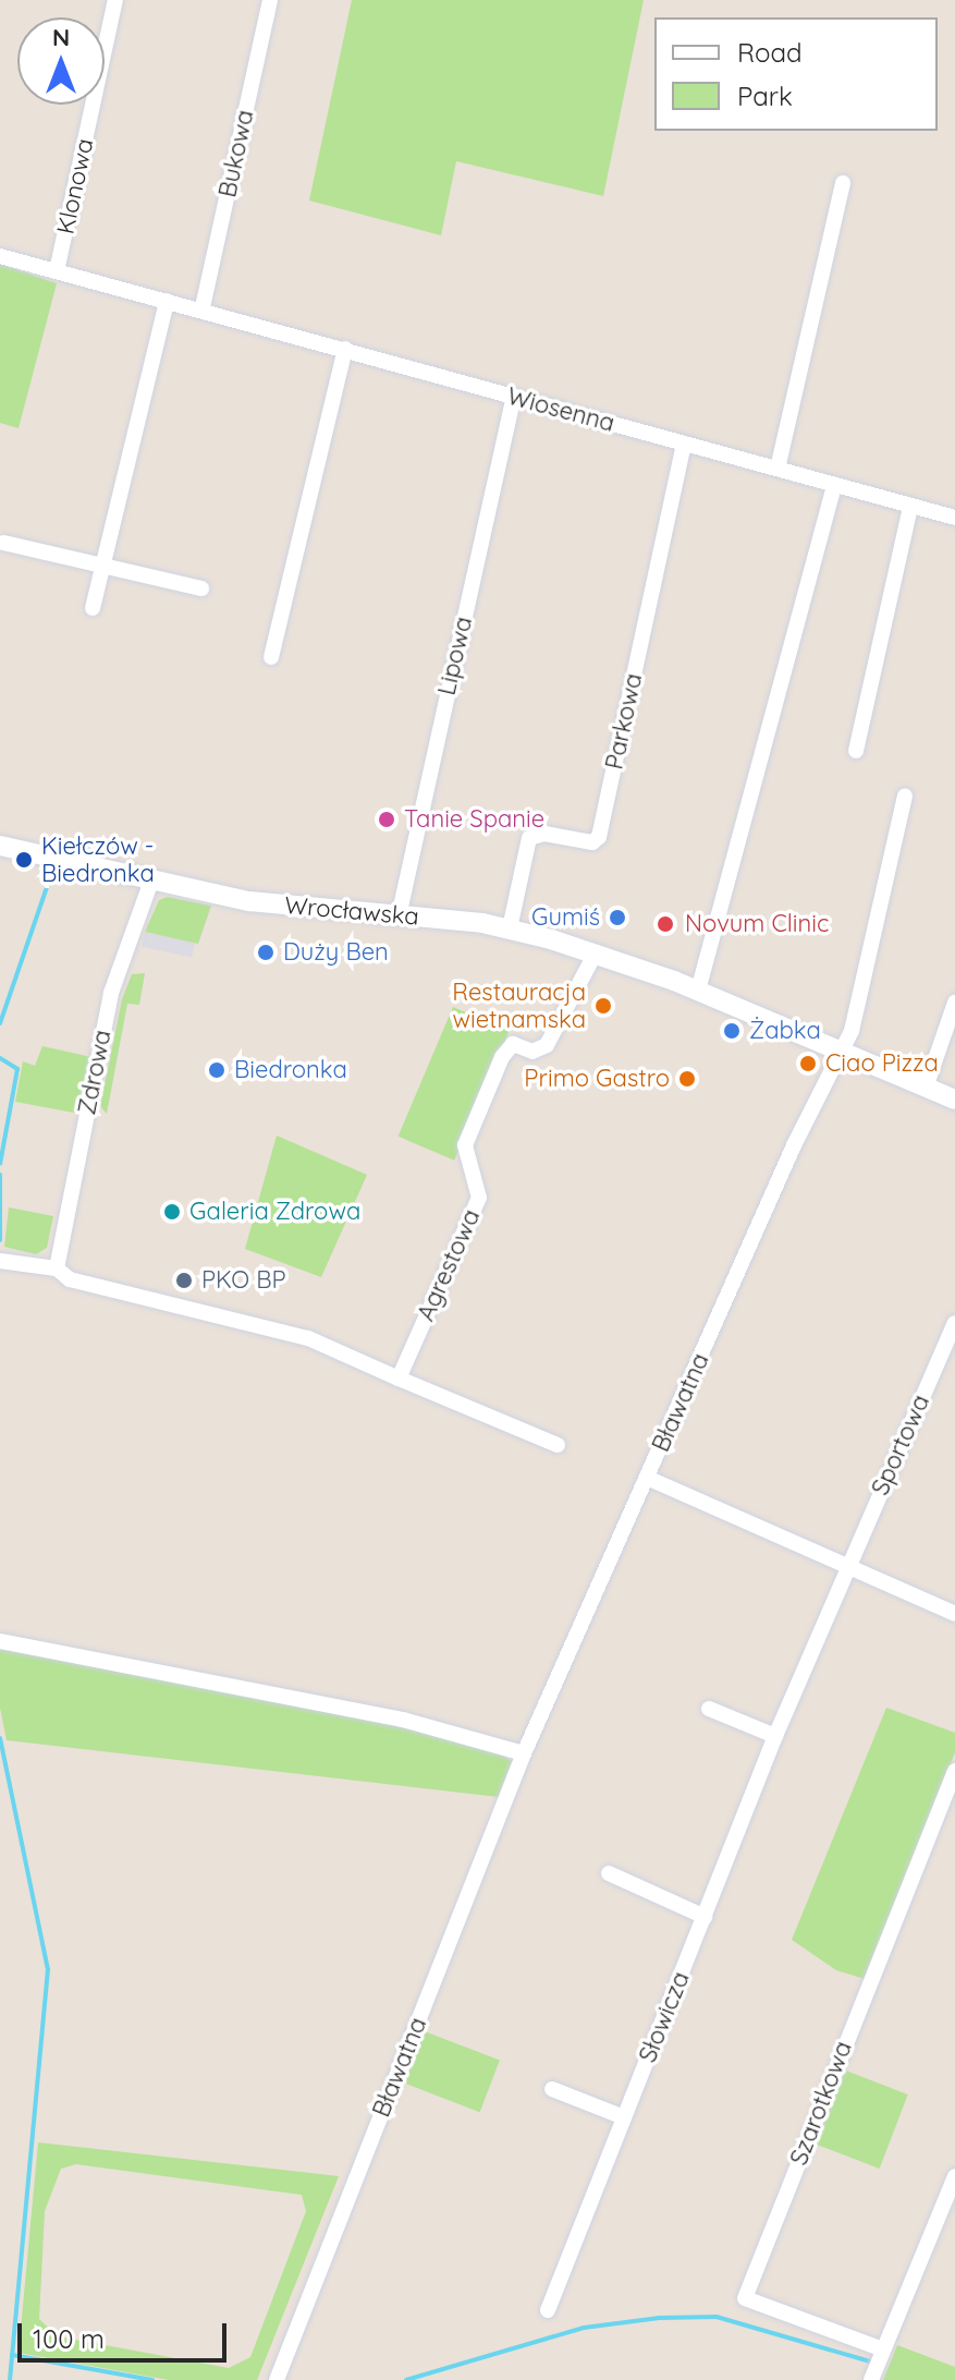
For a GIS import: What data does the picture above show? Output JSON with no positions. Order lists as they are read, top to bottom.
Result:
{
  "streets": {
    "street": [
      "Bukowa",
      "Klonowa",
      "Wiosenna",
      "Lipowa",
      "Parkowa",
      "Wrocławska",
      "Zdrowa",
      "Agrestowa",
      "Bławatna",
      "Sportowa",
      "Słowicza",
      "Szarotkowa"
    ]
  },
  "crossings": [
    ["Bukowa", "Wiosenna"],
    ["Klonowa", "Wiosenna"],
    ["Wiosenna", "Lipowa"],
    ["Wiosenna", "Parkowa"],
    ["Lipowa", "Wrocławska"],
    ["Parkowa", "Wrocławska"],
    ["Wrocławska", "Zdrowa"],
    ["Wrocławska", "Agrestowa"],
    ["Wrocławska", "Bławatna"],
    ["Sportowa", "Słowicza"]
  ],
  "places": [
    "Tanie Spanie",
    "Kiełczów - Biedronka",
    "Gumiś",
    "Novum Clinic",
    "Duży Ben",
    "Restauracja wietnamska",
    "Żabka",
    "Ciao Pizza",
    "Biedronka",
    "Primo Gastro",
    "Galeria Zdrowa",
    "PKO BP"
  ],
  "legend": ["Road", "Park"],
  "scale_bar": "100 m",
  "north": "top"
}
